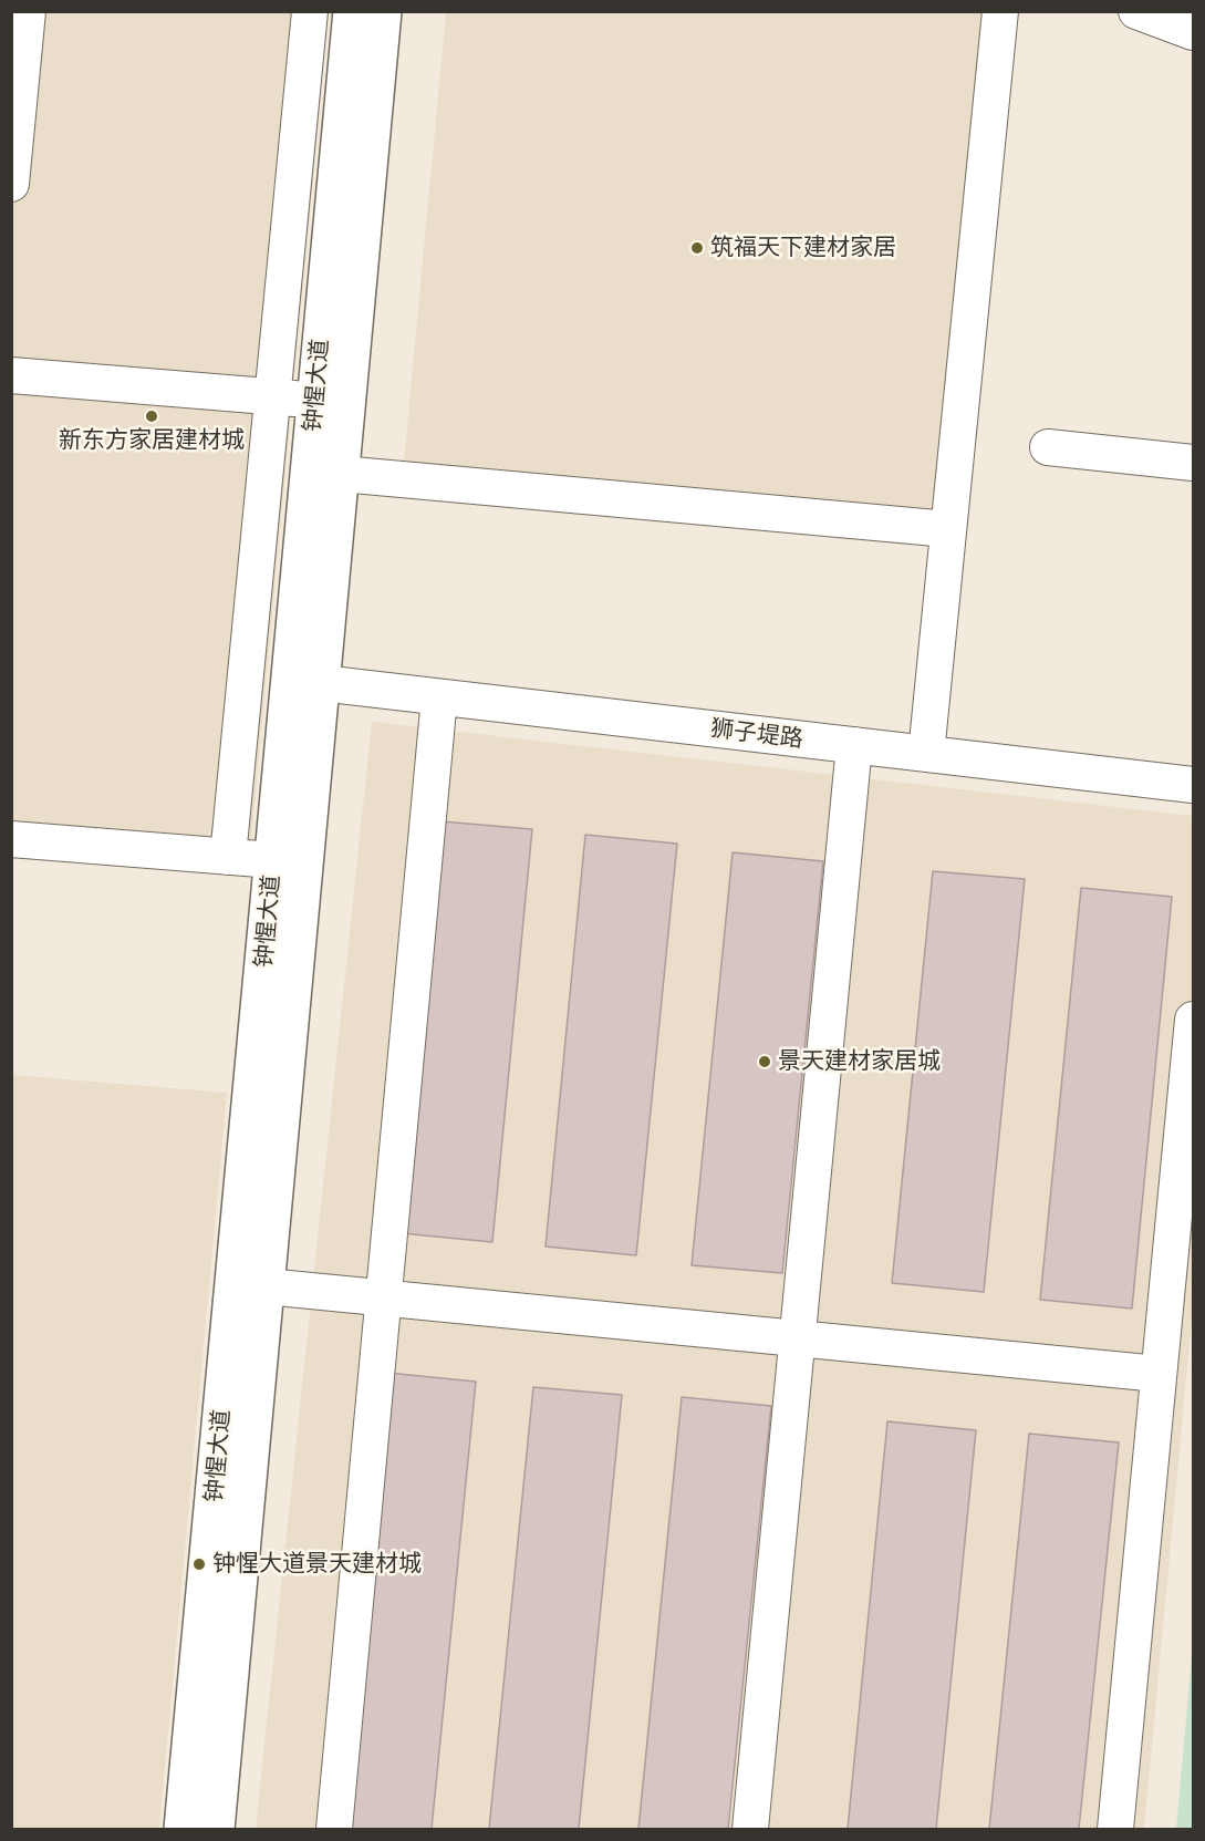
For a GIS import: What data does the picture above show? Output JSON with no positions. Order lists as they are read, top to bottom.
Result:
{
  "streets": {
    "main road": ["钟惺大道"],
    "street": ["狮子堤路"]
  },
  "crossings": [
    ["钟惺大道", "狮子堤路"]
  ],
  "places": [
    "筑福天下建材家居",
    "新东方家居建材城",
    "景天建材家居城",
    "钟惺大道景天建材城"
  ]
}
